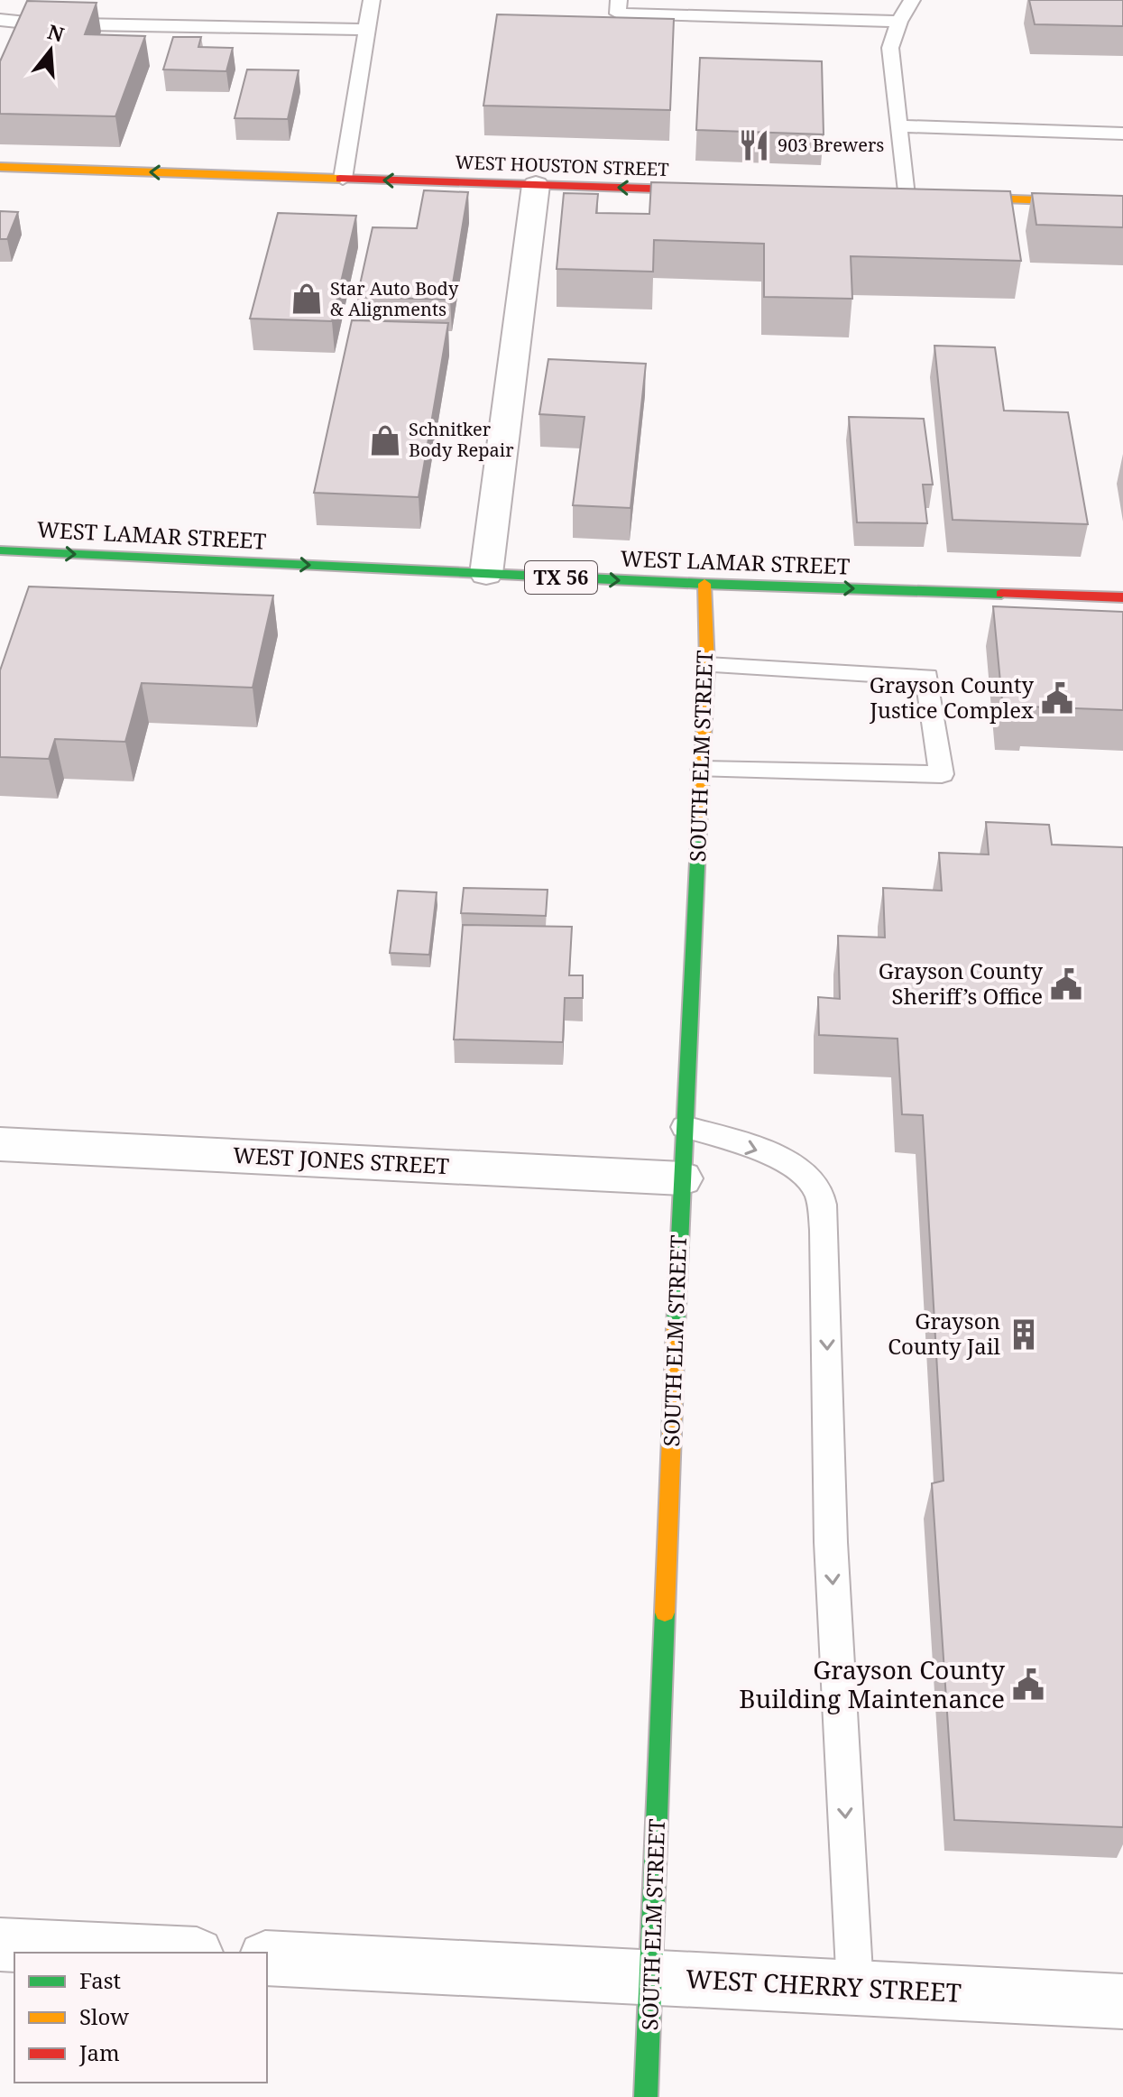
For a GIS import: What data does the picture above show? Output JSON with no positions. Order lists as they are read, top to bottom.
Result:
{
  "streets": {
    "main road": [
      "WEST HOUSTON STREET",
      "WEST LAMAR STREET",
      "TX 56",
      "SOUTH ELM STREET"
    ],
    "street": ["WEST JONES STREET", "WEST CHERRY STREET"]
  },
  "crossings": [
    ["WEST LAMAR STREET", "SOUTH ELM STREET"],
    ["SOUTH ELM STREET", "WEST JONES STREET"],
    ["SOUTH ELM STREET", "WEST CHERRY STREET"]
  ],
  "one_way": ["WEST HOUSTON STREET", "WEST LAMAR STREET"],
  "places": {
    "restaurant": ["903 Brewers"],
    "shop": ["Star Auto Body & Alignments", "Schnitker Body Repair"],
    "public building": ["Grayson County Justice Complex", "Grayson County Sheriff’s Office", "Grayson County Building Maintenance"],
    "building": ["Grayson County Jail"]
  },
  "legend": ["Fast", "Slow", "Jam"],
  "north": "top"
}
